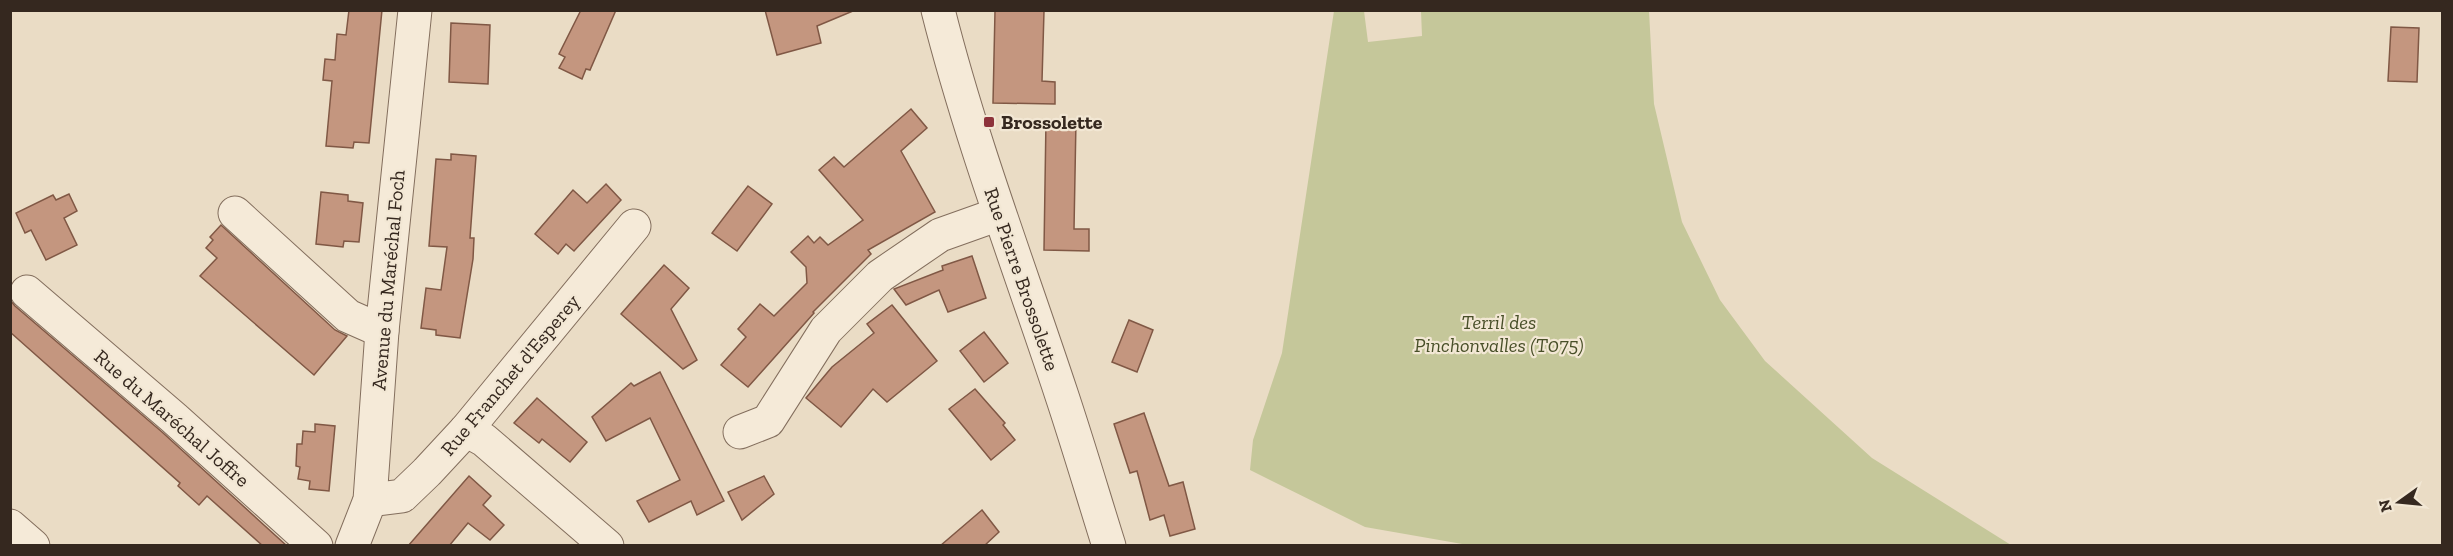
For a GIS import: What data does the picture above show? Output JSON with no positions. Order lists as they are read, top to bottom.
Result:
{
  "streets": {
    "street": [
      "Rue Pierre Brossolette",
      "Avenue du Maréchal Foch",
      "Rue Franchet d'Esperey",
      "Rue du Maréchal Joffre"
    ]
  },
  "crossings": [
    ["Avenue du Maréchal Foch", "Rue Franchet d'Esperey"]
  ],
  "parks": ["Terril des Pinchonvalles (T075)"],
  "places": {
    "transit": ["Brossolette"]
  },
  "north": "left"
}
